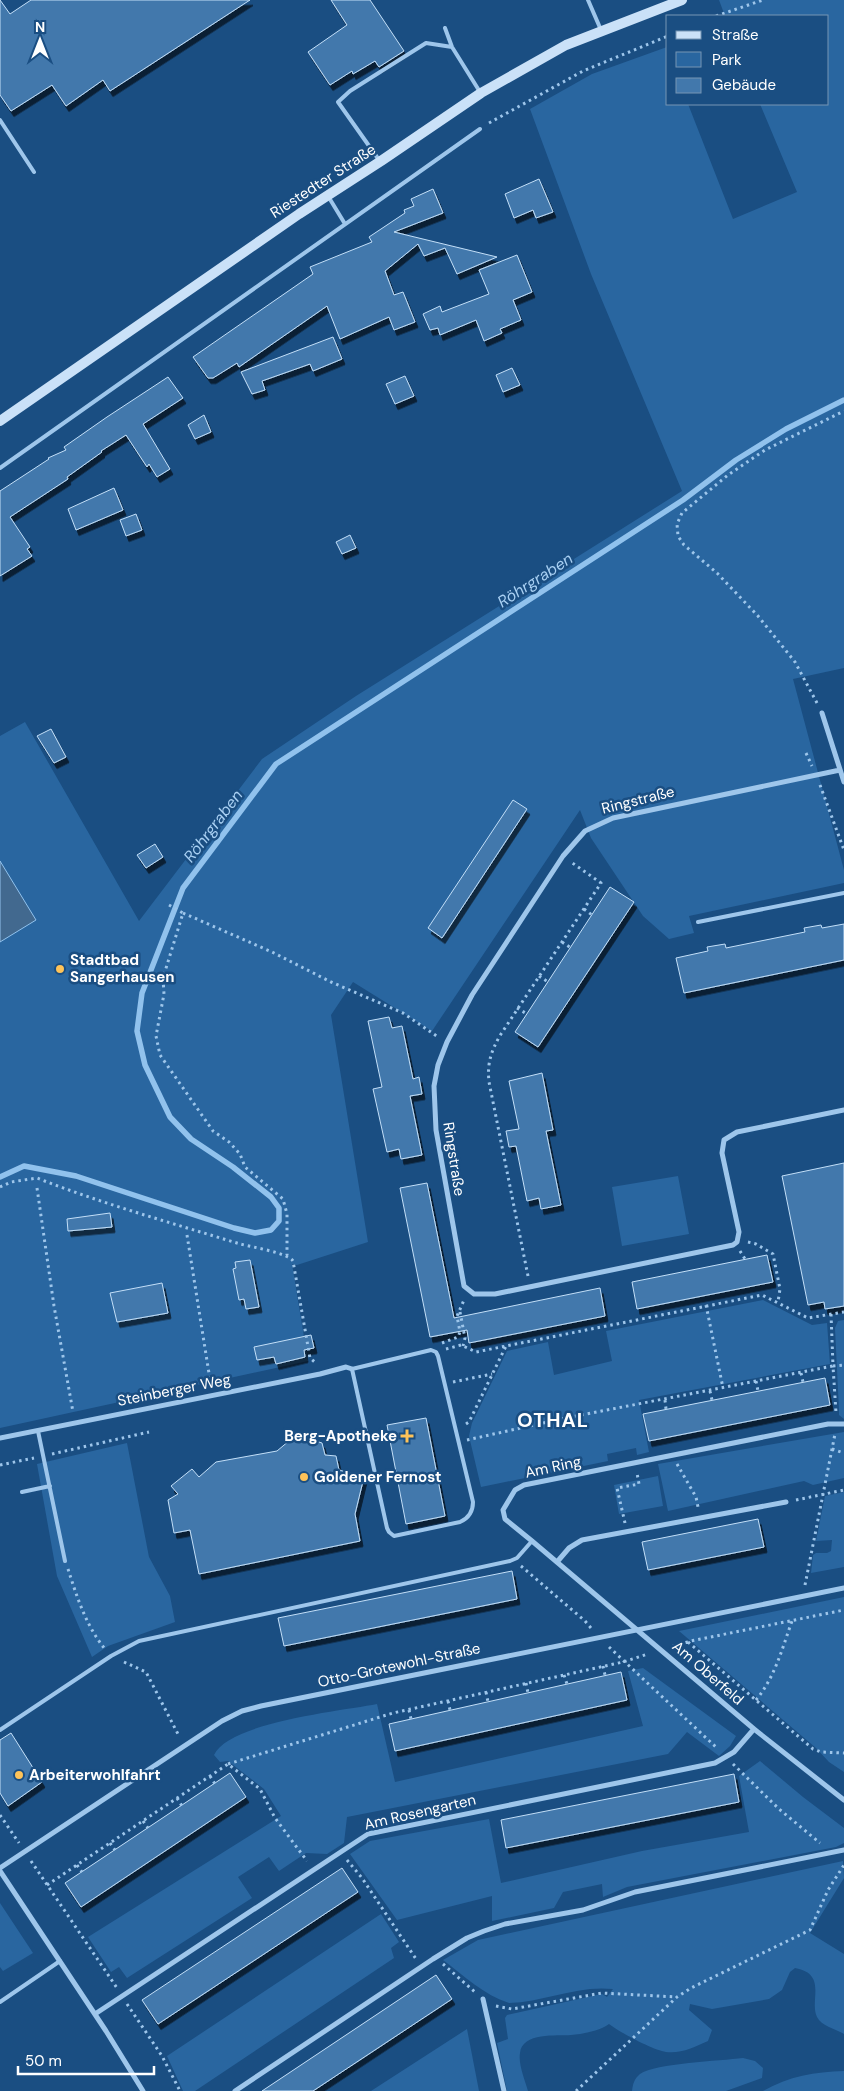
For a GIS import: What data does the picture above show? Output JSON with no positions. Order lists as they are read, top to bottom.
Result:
{
  "streets": {
    "main road": ["Riestedter Straße"],
    "street": [
      "Ringstraße",
      "Steinberger Weg",
      "Am Ring",
      "Otto-Grotewohl-Straße",
      "Am Oberfeld",
      "Am Rosengarten"
    ]
  },
  "crossings": [
    ["Am Ring", "Am Oberfeld"],
    ["Otto-Grotewohl-Straße", "Am Oberfeld"],
    ["Am Oberfeld", "Am Rosengarten"]
  ],
  "districts": ["OTHAL"],
  "water": ["Röhrgraben"],
  "places": {
    "other": ["Stadtbad Sangerhausen", "Goldener Fernost", "Arbeiterwohlfahrt"],
    "health": ["Berg-Apotheke"]
  },
  "legend": ["Straße", "Park", "Gebäude"],
  "scale_bar": "50 m",
  "north": "top"
}
